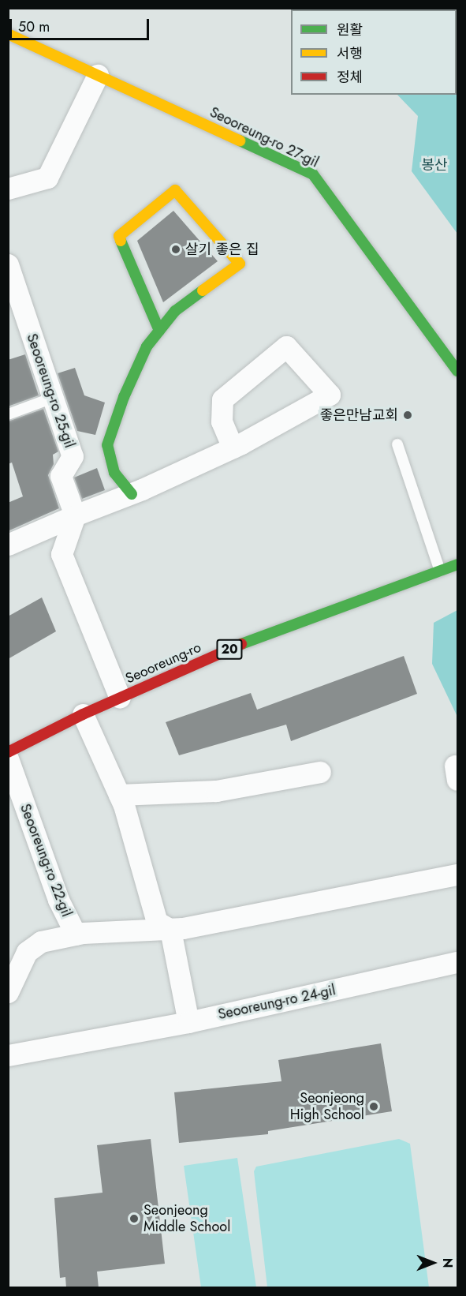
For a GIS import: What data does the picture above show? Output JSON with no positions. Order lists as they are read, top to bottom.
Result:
{
  "streets": {
    "street": [
      "Seooreung-ro 27-gil",
      "Seooreung-ro 25-gil",
      "20",
      "Seooreung-ro",
      "Seooreung-ro 22-gil",
      "Seooreung-ro 24-gil"
    ]
  },
  "parks": ["봉산"],
  "places": [
    "살기 좋은 집",
    "좋은만남교회",
    "Seonjeong High School",
    "Seonjeong Middle School"
  ],
  "legend": ["원활", "서행", "정체"],
  "scale_bar": "50 m",
  "north": "right"
}
